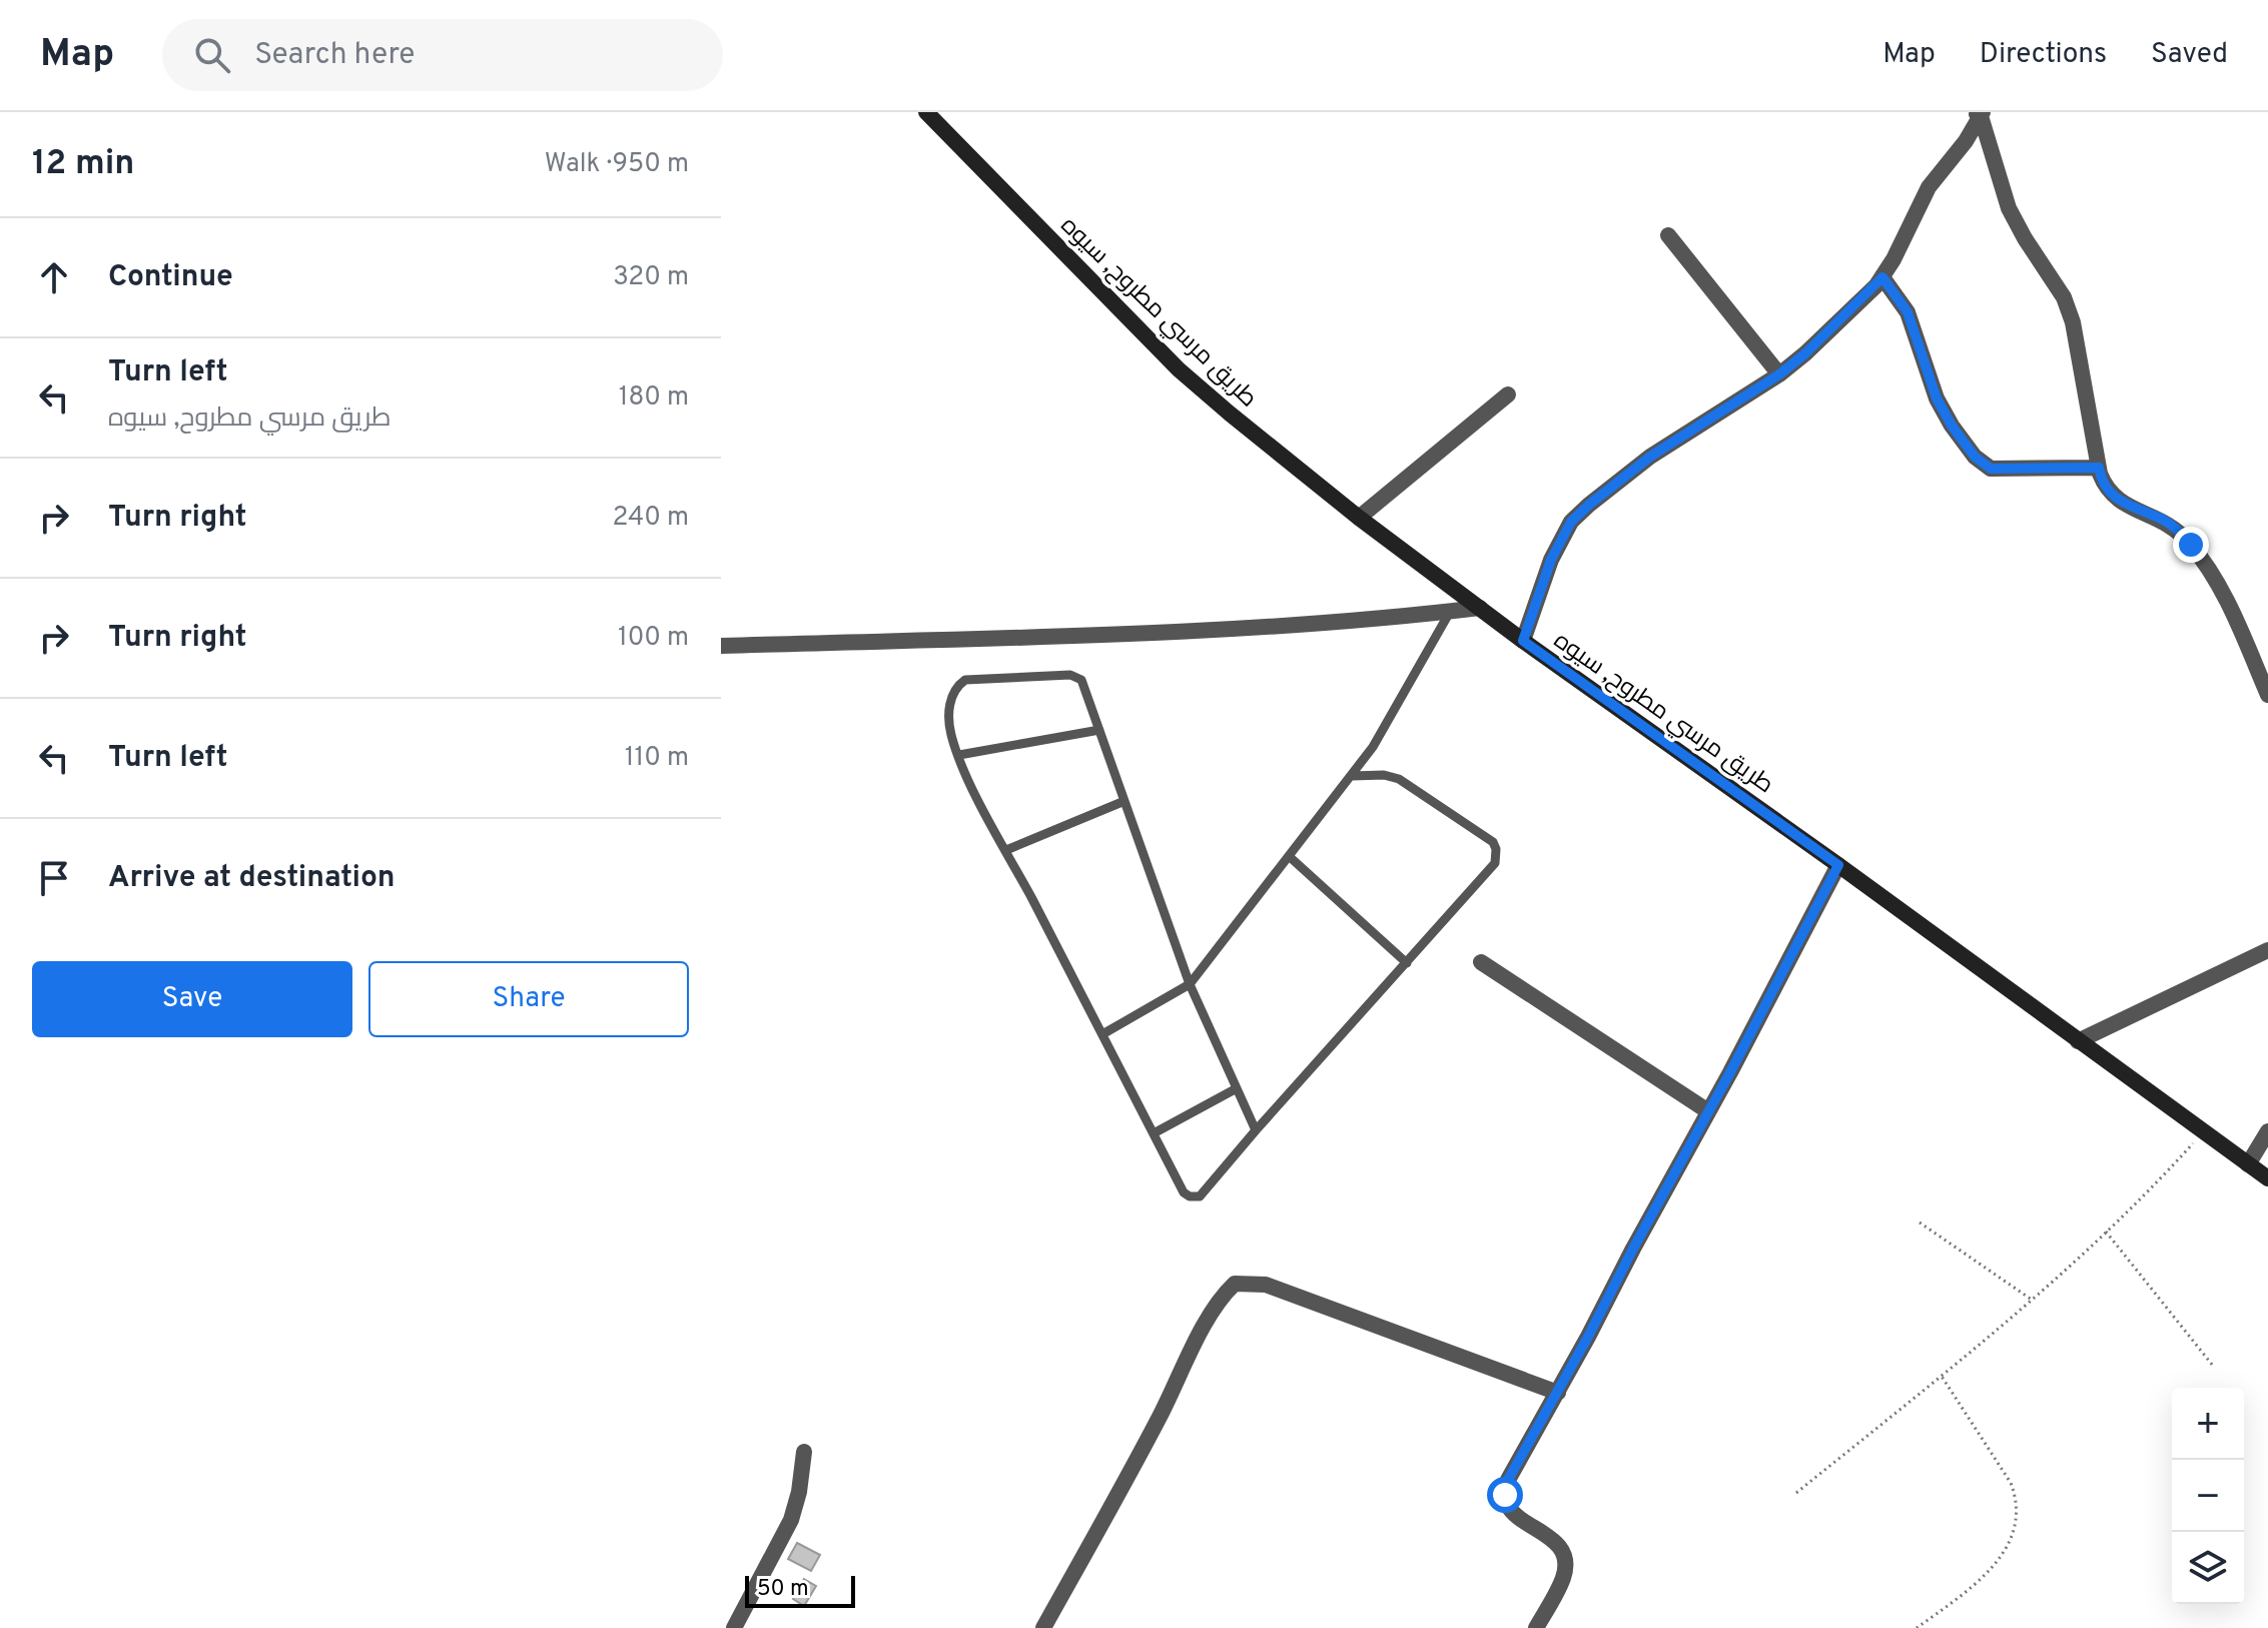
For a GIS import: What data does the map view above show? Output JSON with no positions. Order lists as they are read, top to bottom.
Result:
{
  "streets": {
    "street": ["طريق مرسي مطروح, سيوه"]
  },
  "scale_bar": "50 m",
  "page": {
    "header": "Map",
    "search": "Search here",
    "nav": ["Map", "Directions", "Saved"],
    "heading": ["12 min", "Walk · 950 m"],
    "list": [
      ["Continue", "320 m"],
      ["Turn left", "طريق مرسي مطروح, سيوه", "180 m"],
      ["Turn right", "240 m"],
      ["Turn right", "100 m"],
      ["Turn left", "110 m"],
      "Arrive at destination"
    ],
    "buttons": ["Save", "Share"],
    "map_buttons": ["+", "−"],
    "scale": "50 m"
  }
}
